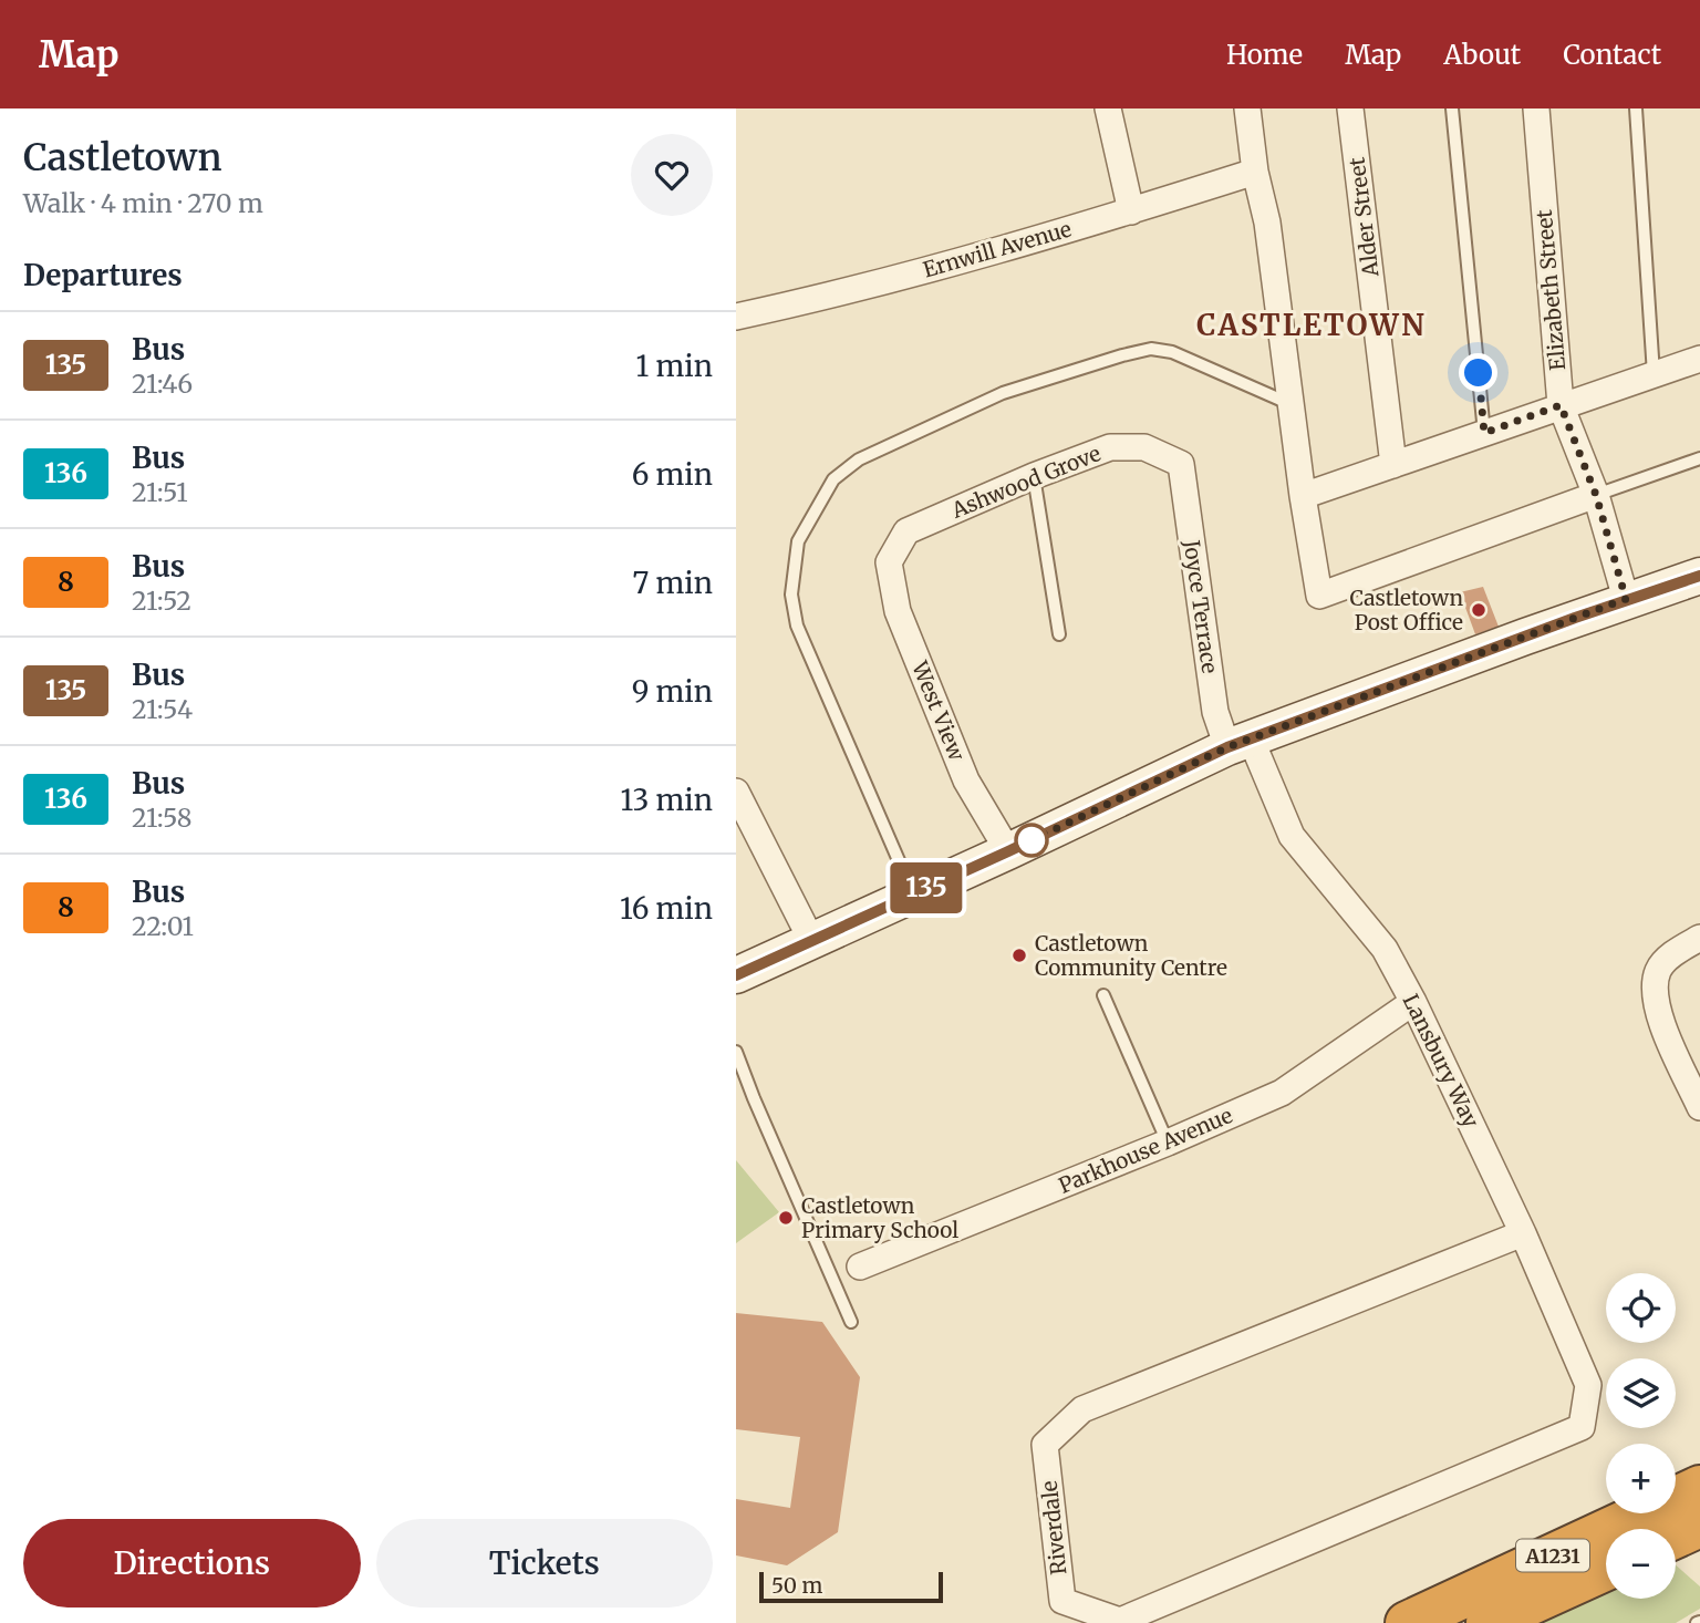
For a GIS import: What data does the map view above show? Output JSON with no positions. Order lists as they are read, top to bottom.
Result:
{
  "streets": {
    "highway": ["A1231"],
    "street": [
      "Alder Street",
      "Ernwill Avenue",
      "Elizabeth Street",
      "Ashwood Grove",
      "Joyce Terrace",
      "West View",
      "Lansbury Way",
      "Parkhouse Avenue",
      "Riverdale"
    ]
  },
  "crossings": [
    ["Ashwood Grove", "Joyce Terrace"],
    ["Ashwood Grove", "West View"],
    ["Joyce Terrace", "Lansbury Way"],
    ["Lansbury Way", "Parkhouse Avenue"],
    ["Lansbury Way", "Riverdale"]
  ],
  "districts": ["CASTLETOWN"],
  "places": ["Castletown Post Office", "Castletown Community Centre", "Castletown Primary School"],
  "lines": ["bus line 135"],
  "scale_bar": "50 m",
  "page": {
    "header": "Map",
    "nav": [
      "Home",
      "Map",
      "About",
      "Contact"
    ],
    "heading": [
      ["Castletown", "Walk · 4 min · 270 m"],
      "Departures"
    ],
    "on_map": "135",
    "list": [
      {
        "mark": "135",
        "name": "Bus",
        "note": "21:46",
        "value": "1 min"
      },
      {
        "mark": "136",
        "name": "Bus",
        "note": "21:51",
        "value": "6 min"
      },
      {
        "mark": "8",
        "name": "Bus",
        "note": "21:52",
        "value": "7 min"
      },
      {
        "mark": "135",
        "name": "Bus",
        "note": "21:54",
        "value": "9 min"
      },
      {
        "mark": "136",
        "name": "Bus",
        "note": "21:58",
        "value": "13 min"
      },
      {
        "mark": "8",
        "name": "Bus",
        "note": "22:01",
        "value": "16 min"
      }
    ],
    "map_buttons": ["+", "−"],
    "buttons": ["Directions", "Tickets"],
    "scale": "50 m"
  }
}
